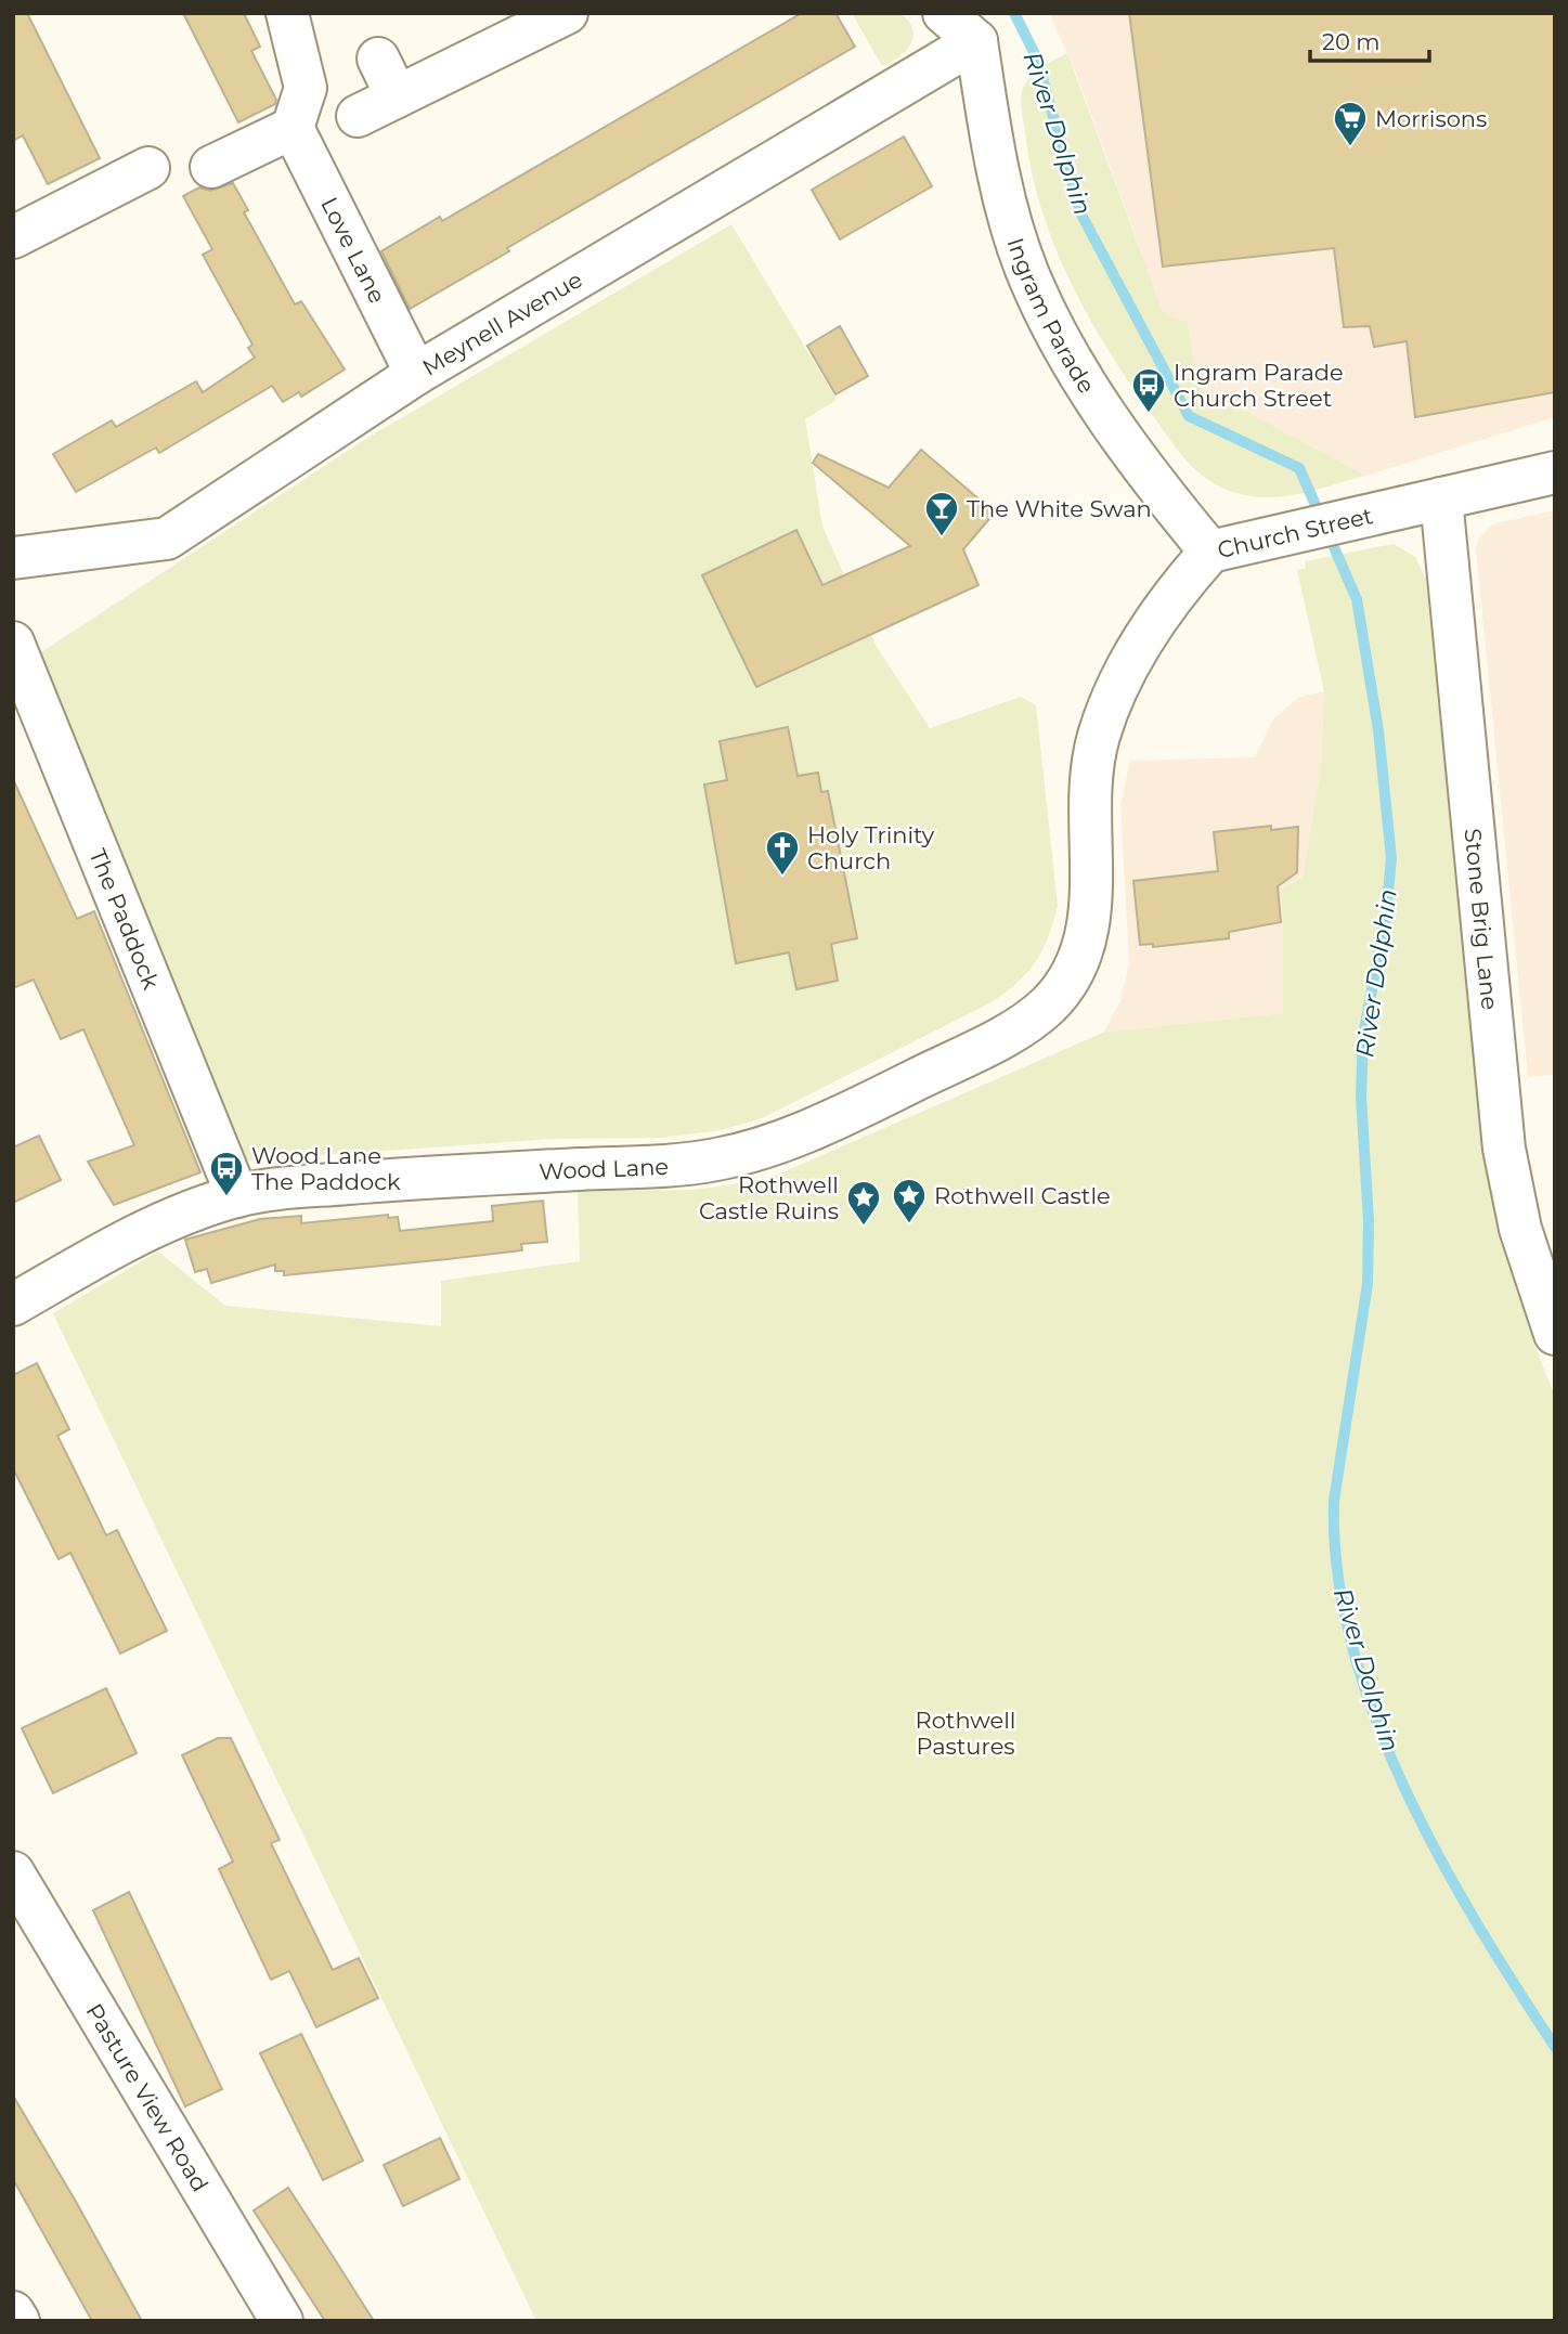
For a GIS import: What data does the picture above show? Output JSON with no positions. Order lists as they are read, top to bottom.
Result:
{
  "streets": {
    "street": [
      "Love Lane",
      "Ingram Parade",
      "Meynell Avenue",
      "Church Street",
      "The Paddock",
      "Stone Brig Lane",
      "Wood Lane",
      "Pasture View Road"
    ]
  },
  "crossings": [
    ["Love Lane", "Meynell Avenue"],
    ["Ingram Parade", "Meynell Avenue"],
    ["Ingram Parade", "Church Street"],
    ["Church Street", "Stone Brig Lane"],
    ["Church Street", "Wood Lane"],
    ["The Paddock", "Wood Lane"]
  ],
  "water": ["River Dolphin"],
  "parks": ["Rothwell Pastures"],
  "places": {
    "supermarket": ["Morrisons"],
    "bus stop": ["Ingram Parade Church Street", "Wood Lane The Paddock"],
    "bar": ["The White Swan"],
    "church": ["Holy Trinity Church"],
    "place": ["Rothwell Castle", "Rothwell Castle Ruins"]
  },
  "scale_bar": "20 m"
}
